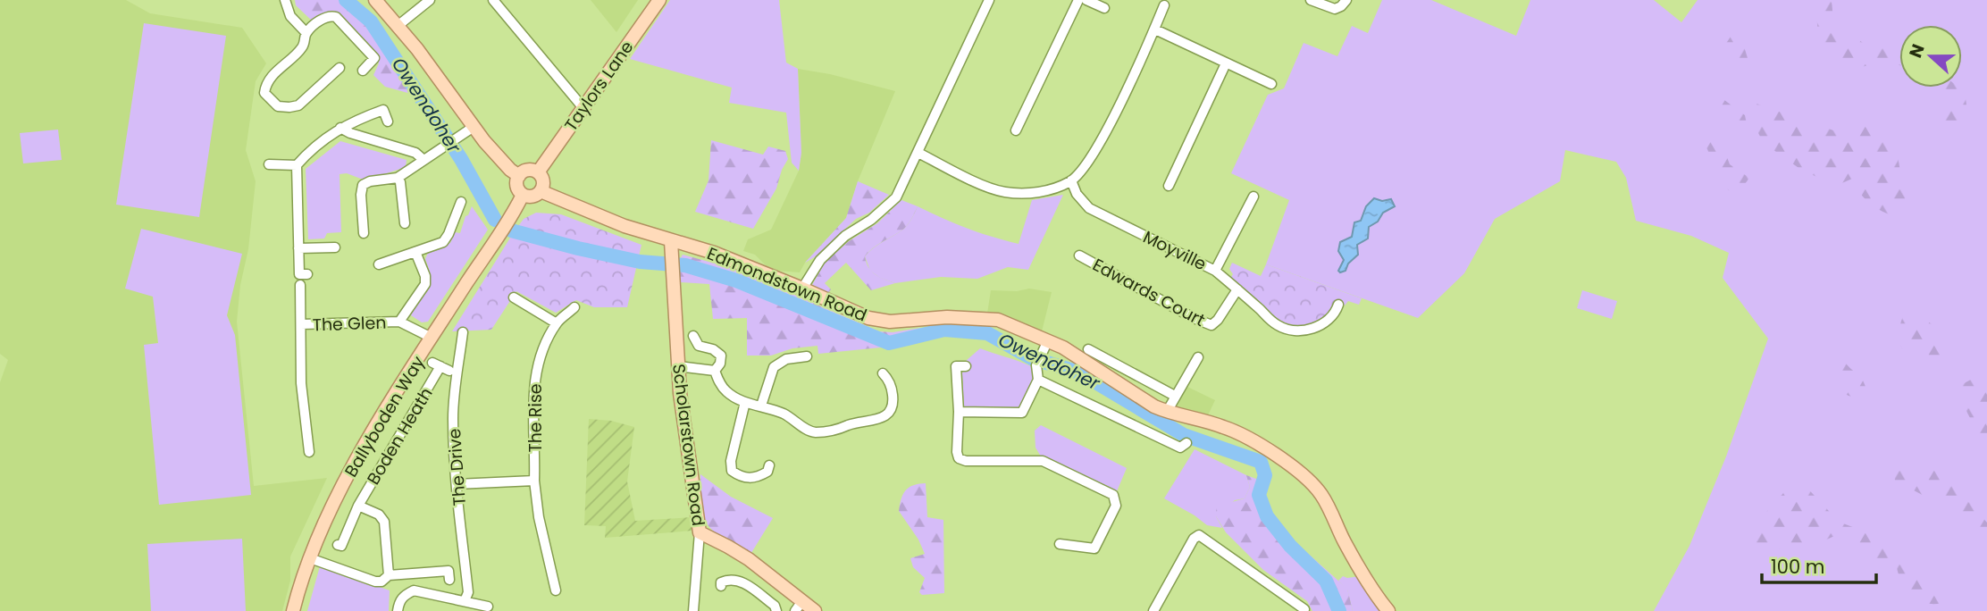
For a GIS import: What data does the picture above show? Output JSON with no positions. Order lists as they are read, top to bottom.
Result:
{
  "streets": {
    "main road": [
      "Taylors Lane",
      "Edmondstown Road",
      "Ballyboden Way",
      "Scholarstown Road"
    ],
    "street": [
      "Moyville",
      "Edwards Court",
      "The Glen",
      "The Rise",
      "Boden Heath",
      "The Drive"
    ]
  },
  "crossings": [
    ["Taylors Lane", "Edmondstown Road"],
    ["Taylors Lane", "Ballyboden Way"],
    ["Edmondstown Road", "Ballyboden Way"],
    ["Edmondstown Road", "Scholarstown Road"],
    ["The Glen", "Ballyboden Way"]
  ],
  "water": ["Owendoher"],
  "scale_bar": "100 m",
  "north": "left"
}
